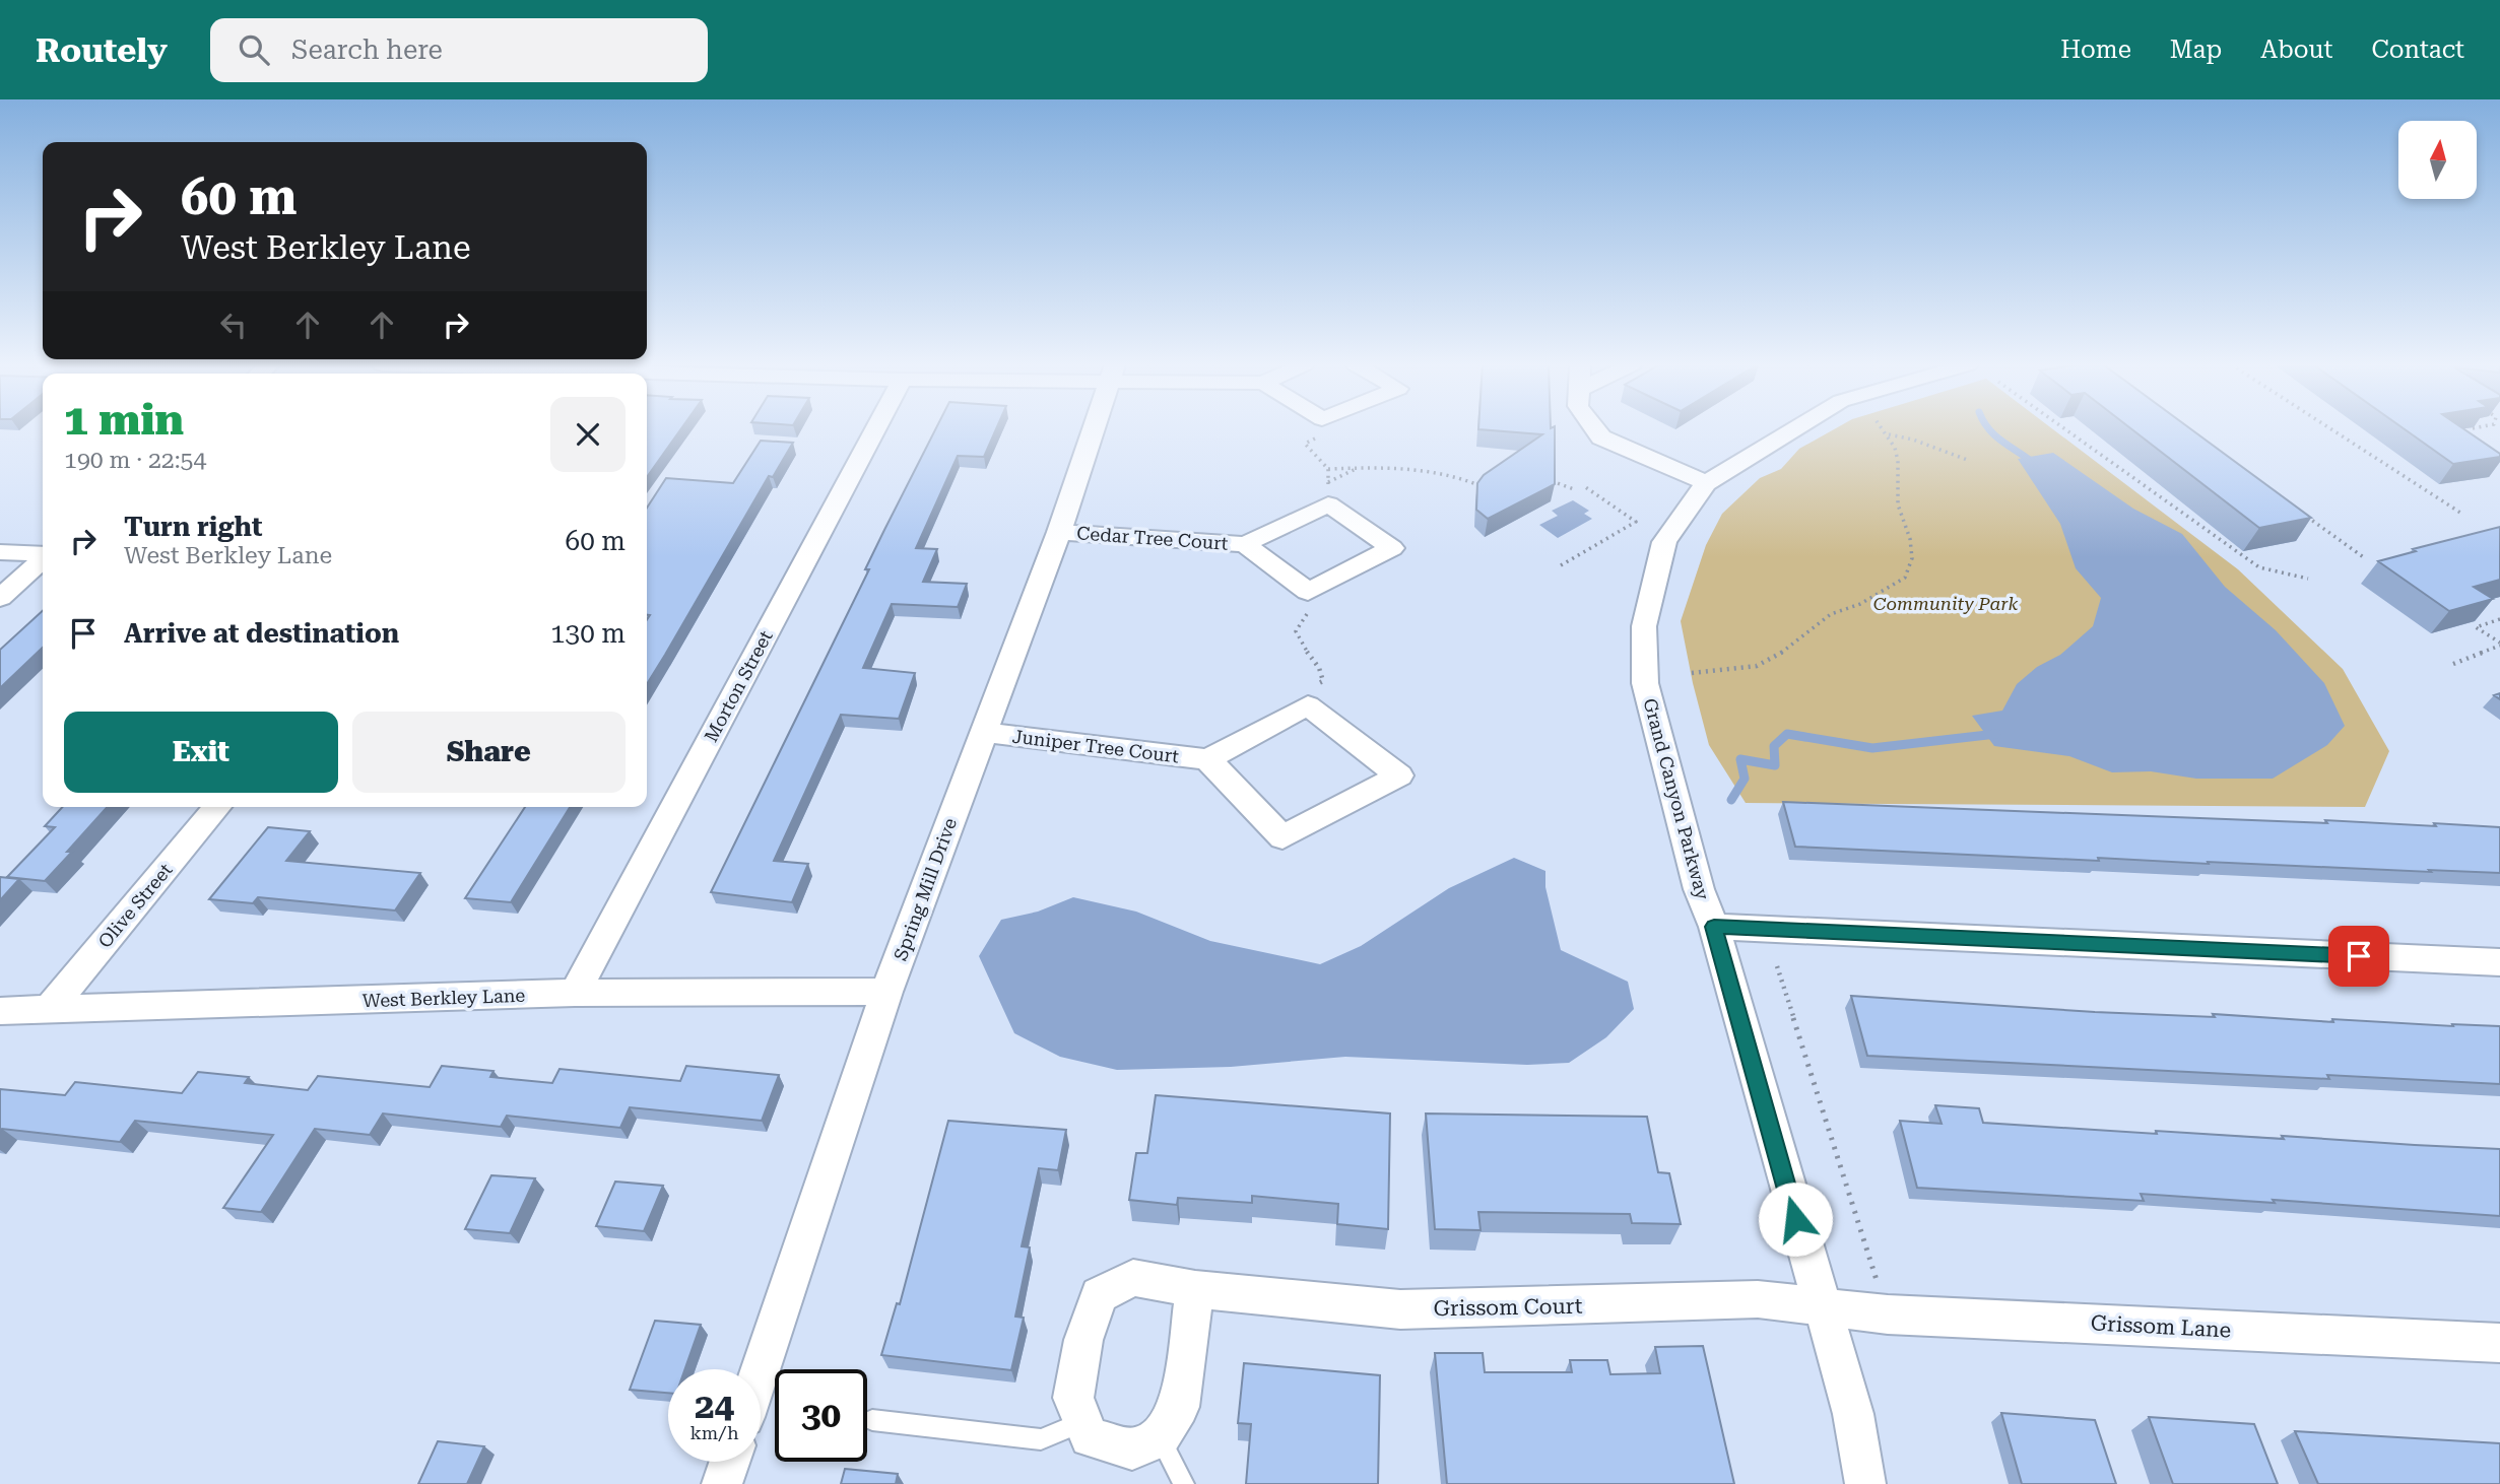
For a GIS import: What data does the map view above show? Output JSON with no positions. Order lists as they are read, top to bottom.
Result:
{
  "streets": {
    "street": [
      "Cedar Tree Court",
      "Morton Street",
      "Juniper Tree Court",
      "Grand Canyon Parkway",
      "Spring Mill Drive",
      "Olive Street",
      "West Berkley Lane",
      "Grissom Court",
      "Grissom Lane"
    ]
  },
  "crossings": [
    ["Cedar Tree Court", "Spring Mill Drive"],
    ["Morton Street", "West Berkley Lane"],
    ["Juniper Tree Court", "Spring Mill Drive"],
    ["Grand Canyon Parkway", "Grissom Court"],
    ["Grand Canyon Parkway", "Grissom Lane"],
    ["Spring Mill Drive", "West Berkley Lane"],
    ["Olive Street", "West Berkley Lane"],
    ["Grissom Court", "Grissom Lane"]
  ],
  "parks": ["Community Park"],
  "north": "top",
  "page": {
    "header": "Routely",
    "search": "Search here",
    "nav": [
      "Home",
      "Map",
      "About",
      "Contact"
    ],
    "turn": ["60 m", "West Berkley Lane"],
    "heading": ["1 min", "190 m · 22:54"],
    "list": [
      {
        "name": "Turn right",
        "note": "West Berkley Lane",
        "value": "60 m"
      },
      {
        "name": "Arrive at destination",
        "value": "130 m"
      }
    ],
    "buttons": ["Exit", "Share"],
    "speed": "24 km/h",
    "limit": "30"
  }
}
